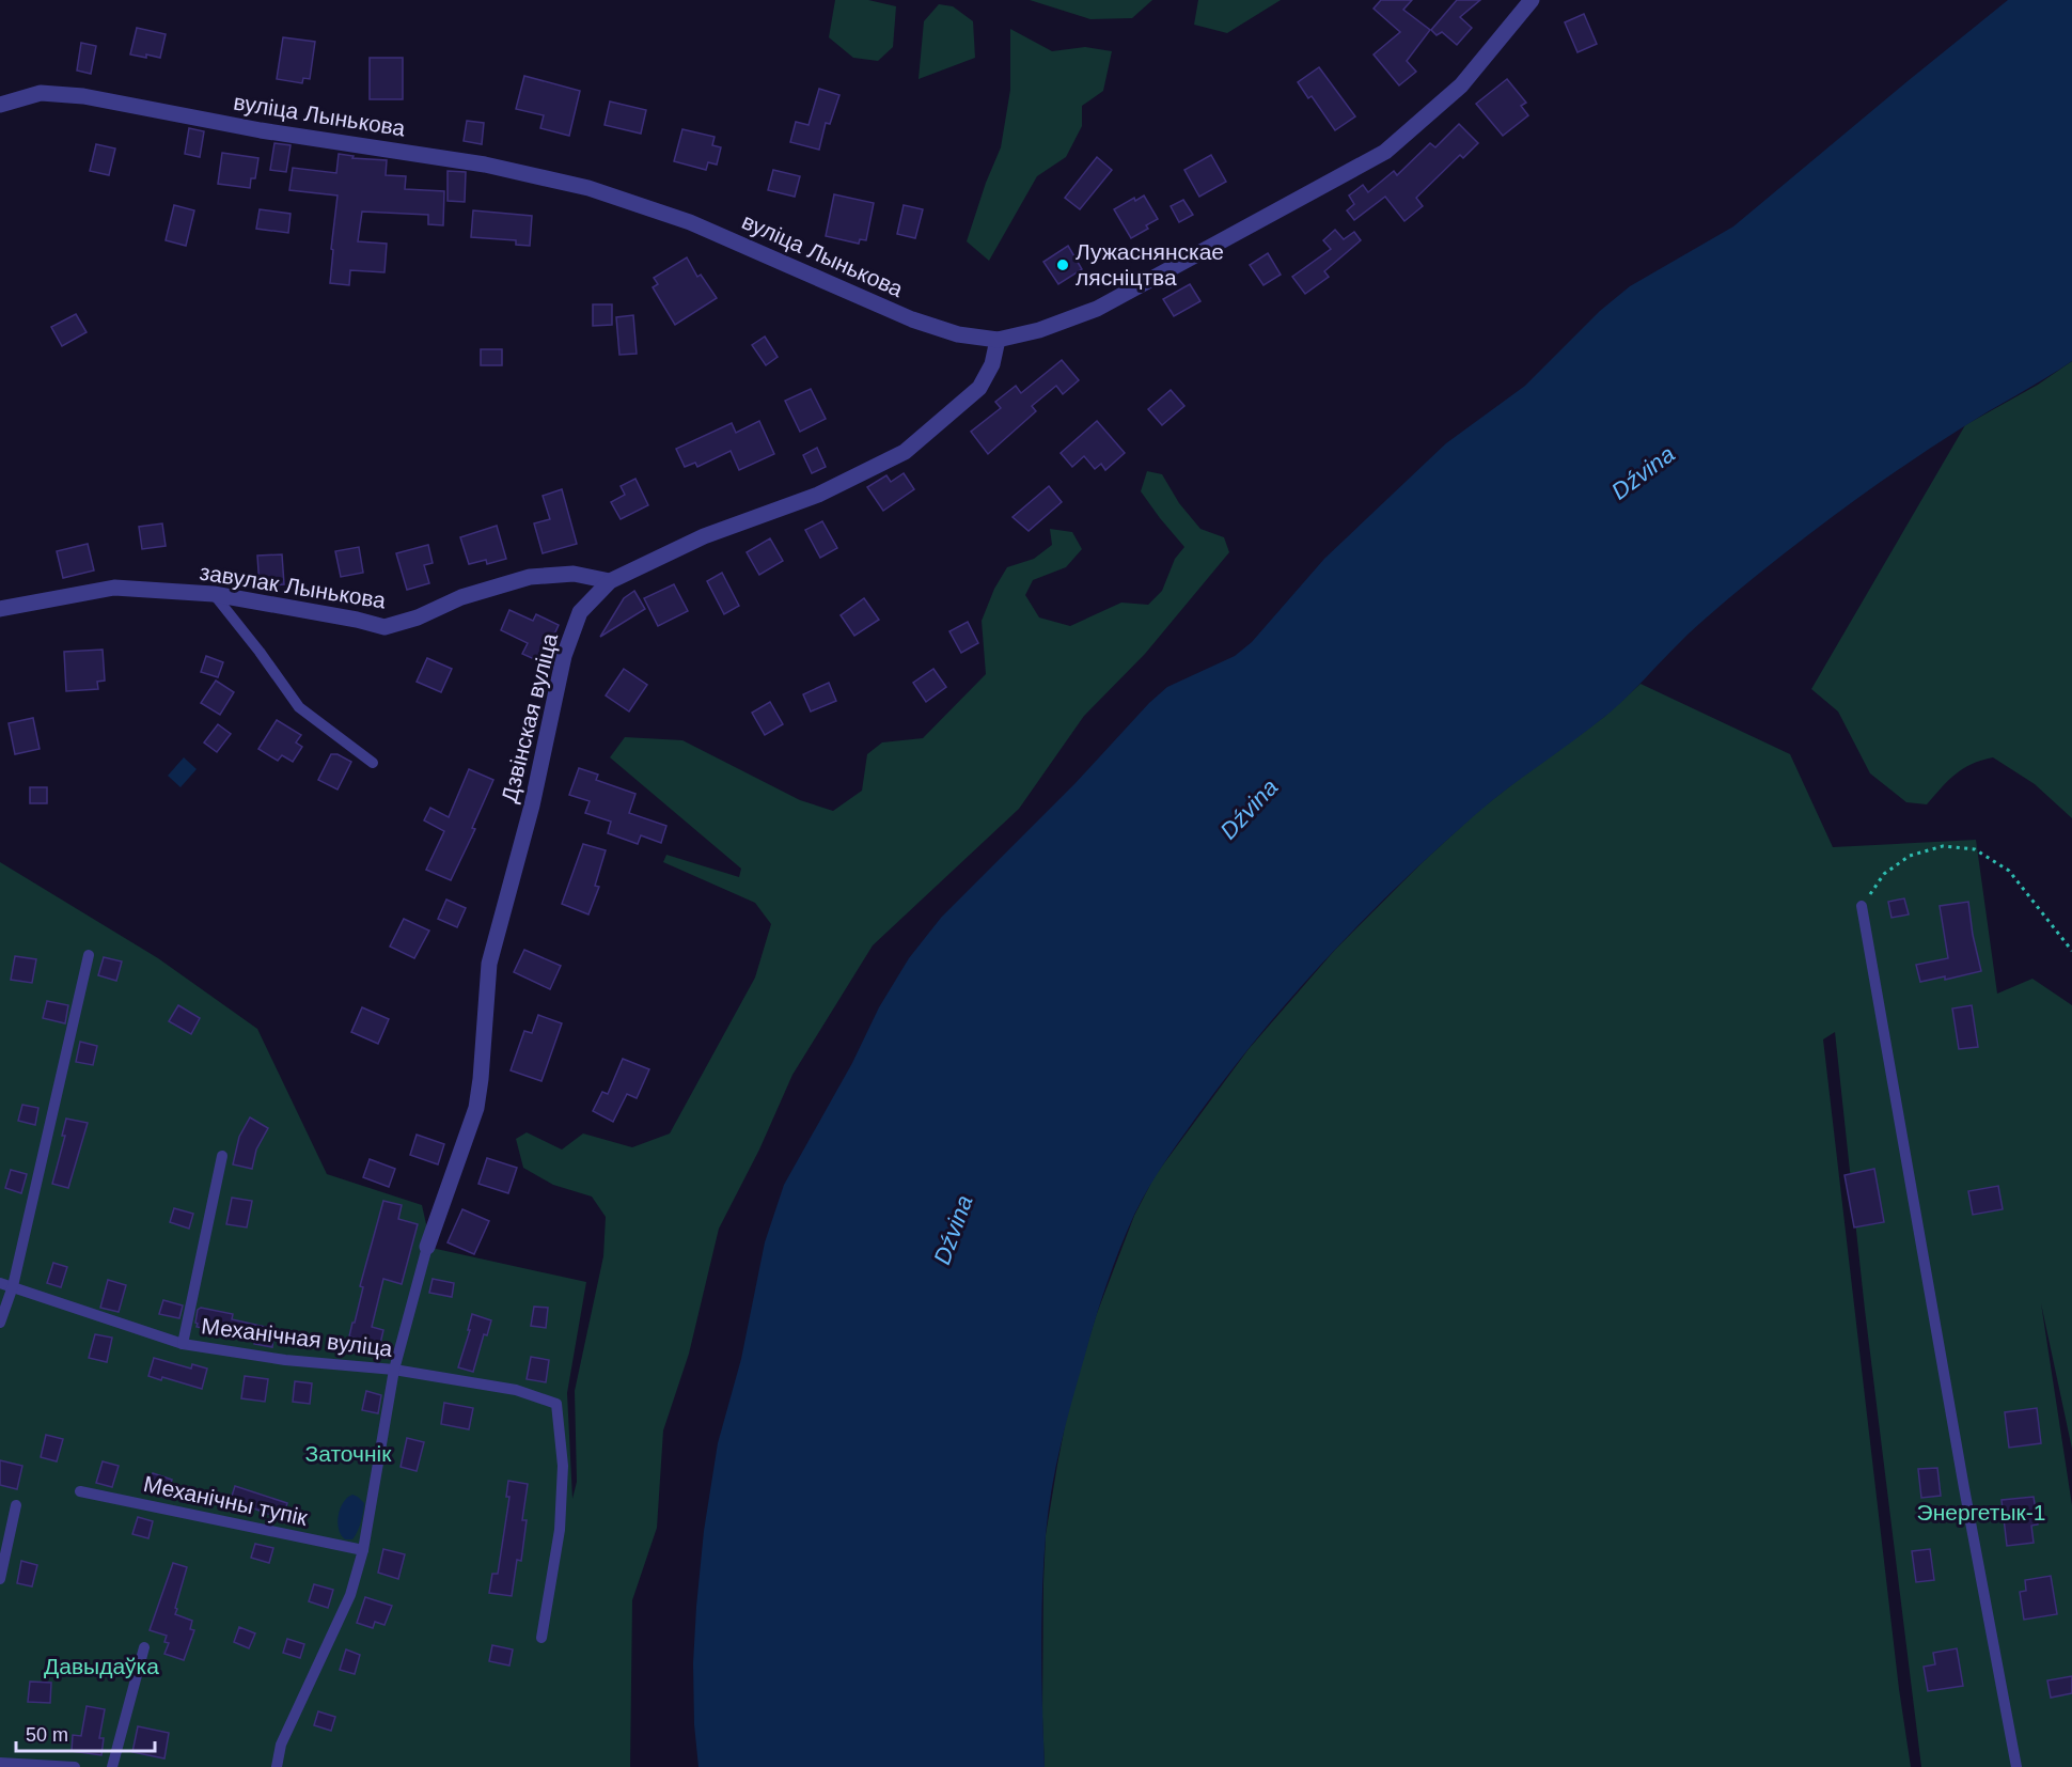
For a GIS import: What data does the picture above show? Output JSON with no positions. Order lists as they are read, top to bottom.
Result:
{
  "streets": {
    "street": ["вуліца Лынькова", "завулак Лынькова", "Дзвінская вуліца"],
    "lane": ["Механічная вуліца", "Механічны тупік"]
  },
  "crossings": [
    ["вуліца Лынькова", "Дзвінская вуліца"],
    ["завулак Лынькова", "Дзвінская вуліца"]
  ],
  "water": ["Dźvina"],
  "parks": ["Заточнік", "Энергетык-1", "Давыдаўка"],
  "places": ["Лужаснянскае лясніцтва"],
  "scale_bar": "50 m"
}
